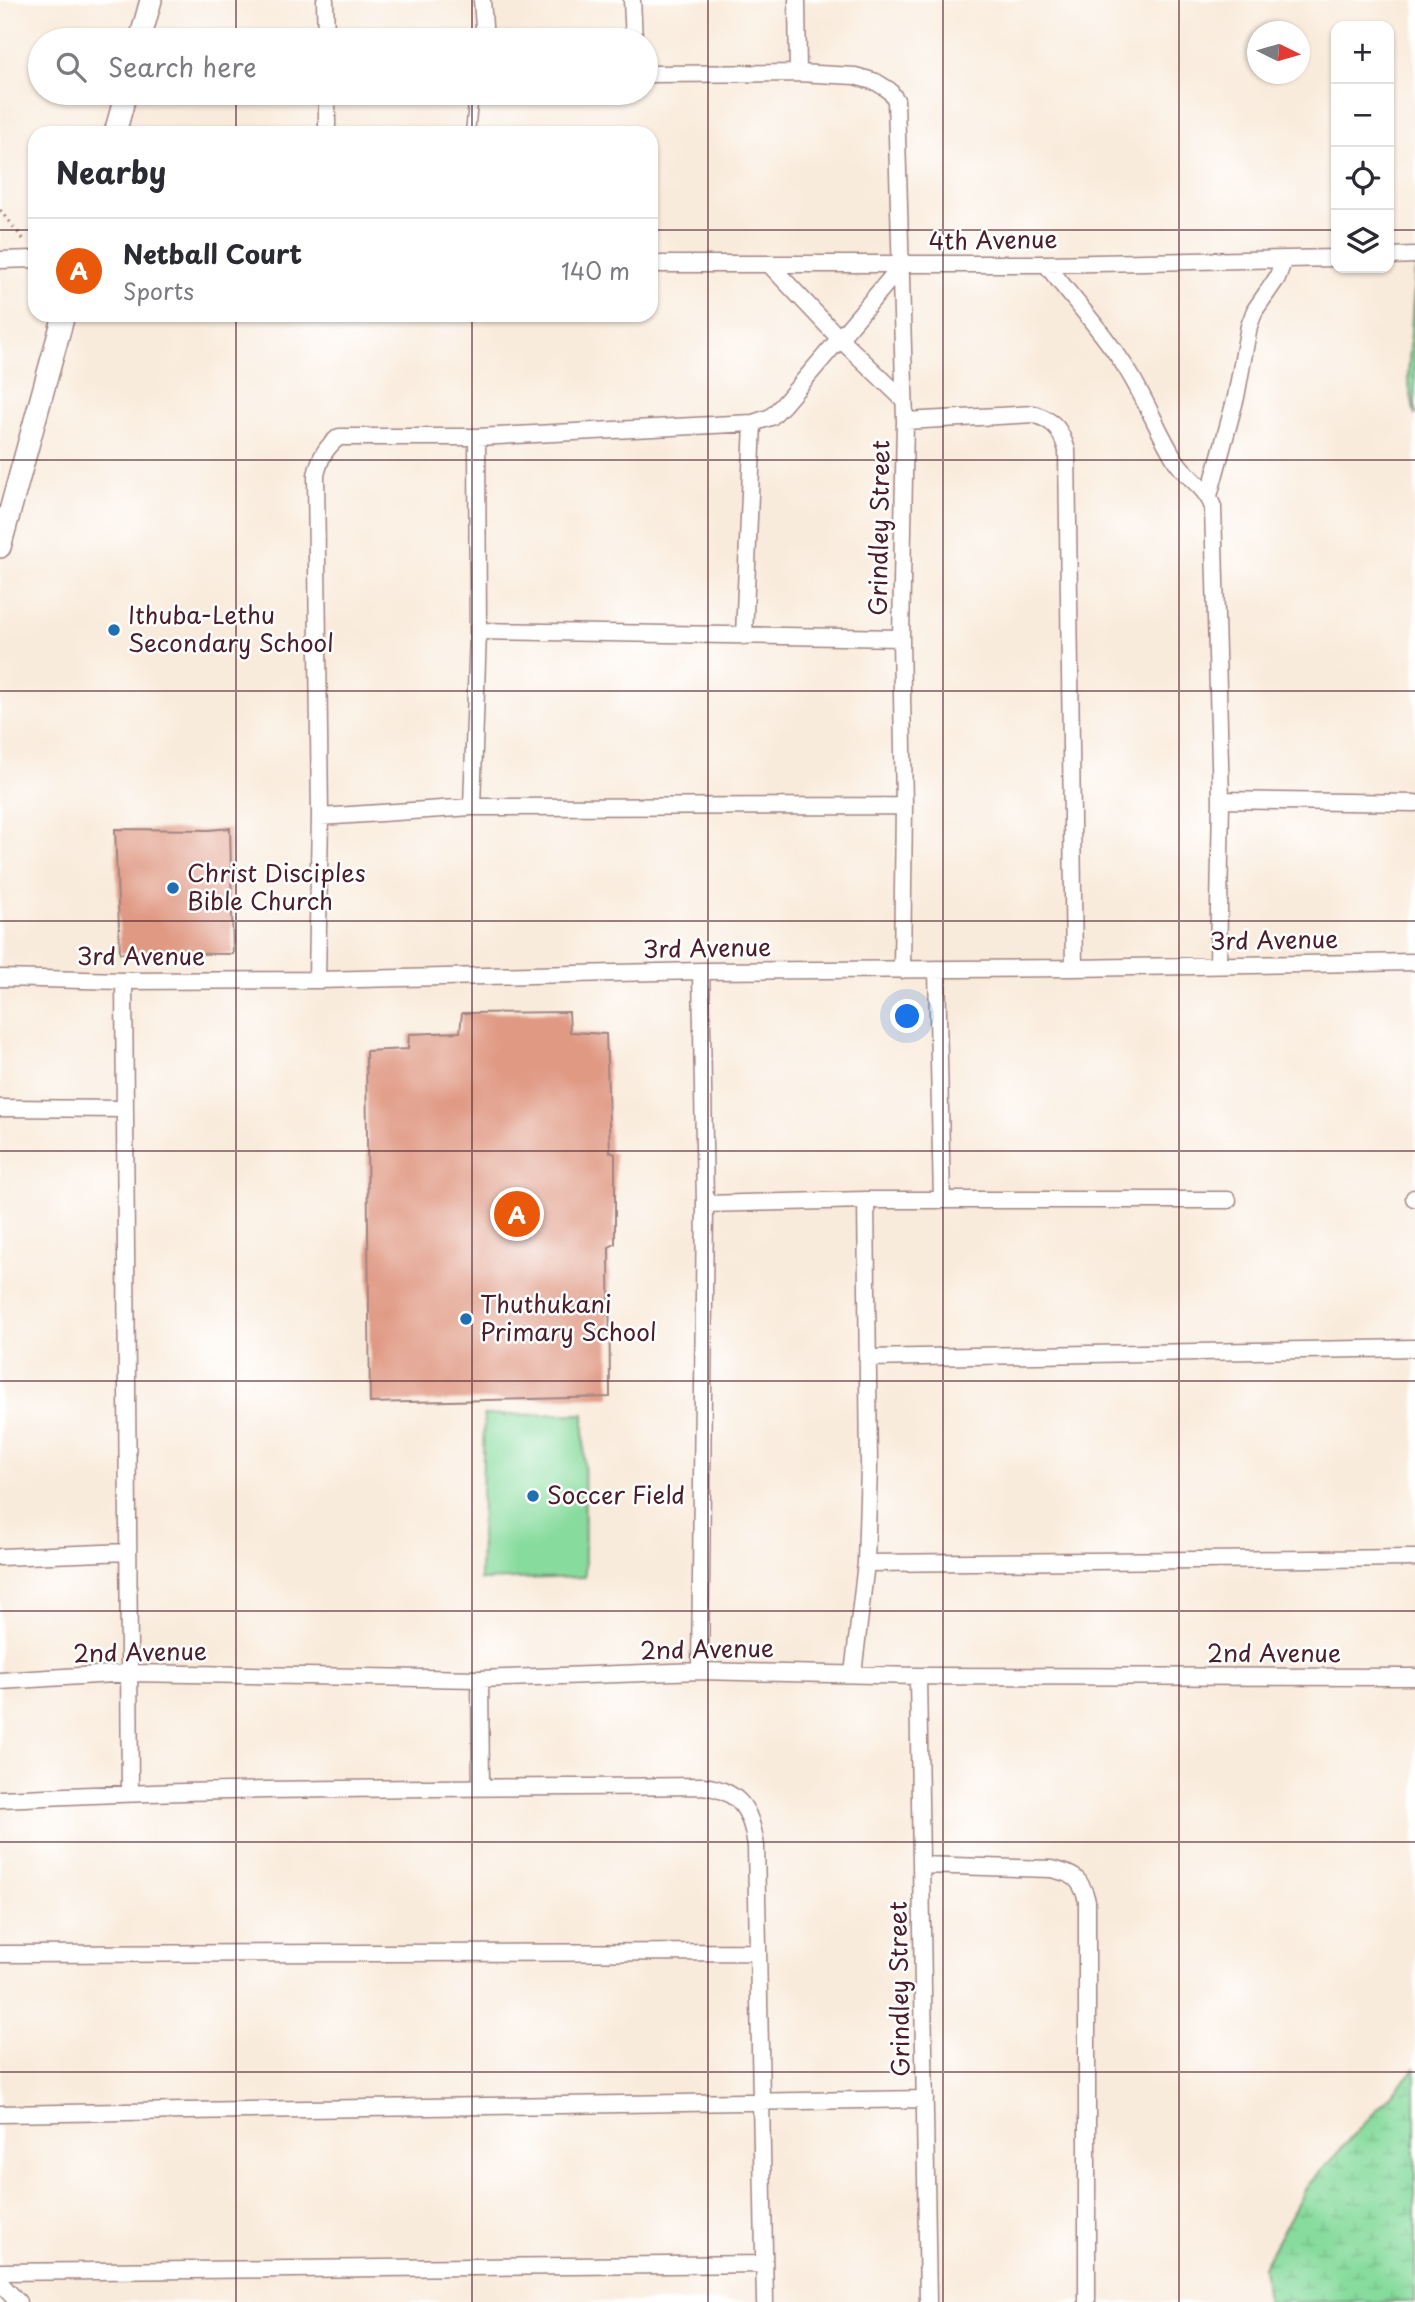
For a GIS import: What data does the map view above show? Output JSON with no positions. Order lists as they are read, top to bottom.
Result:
{
  "streets": {
    "street": [
      "4th Avenue",
      "Grindley Street",
      "3rd Avenue",
      "2nd Avenue"
    ]
  },
  "crossings": [
    ["4th Avenue", "Grindley Street"],
    ["Grindley Street", "3rd Avenue"],
    ["Grindley Street", "2nd Avenue"]
  ],
  "places": [
    "Ithuba-Lethu Secondary School",
    "Christ Disciples Bible Church",
    "Thuthukani Primary School",
    "Soccer Field"
  ],
  "north": "right",
  "page": {
    "map_buttons": ["+", "−"],
    "search": "Search here",
    "heading": "Nearby",
    "list": [
      {
        "mark": "A",
        "name": "Netball Court",
        "note": "Sports",
        "value": "140 m"
      }
    ],
    "pins": "A"
  }
}
